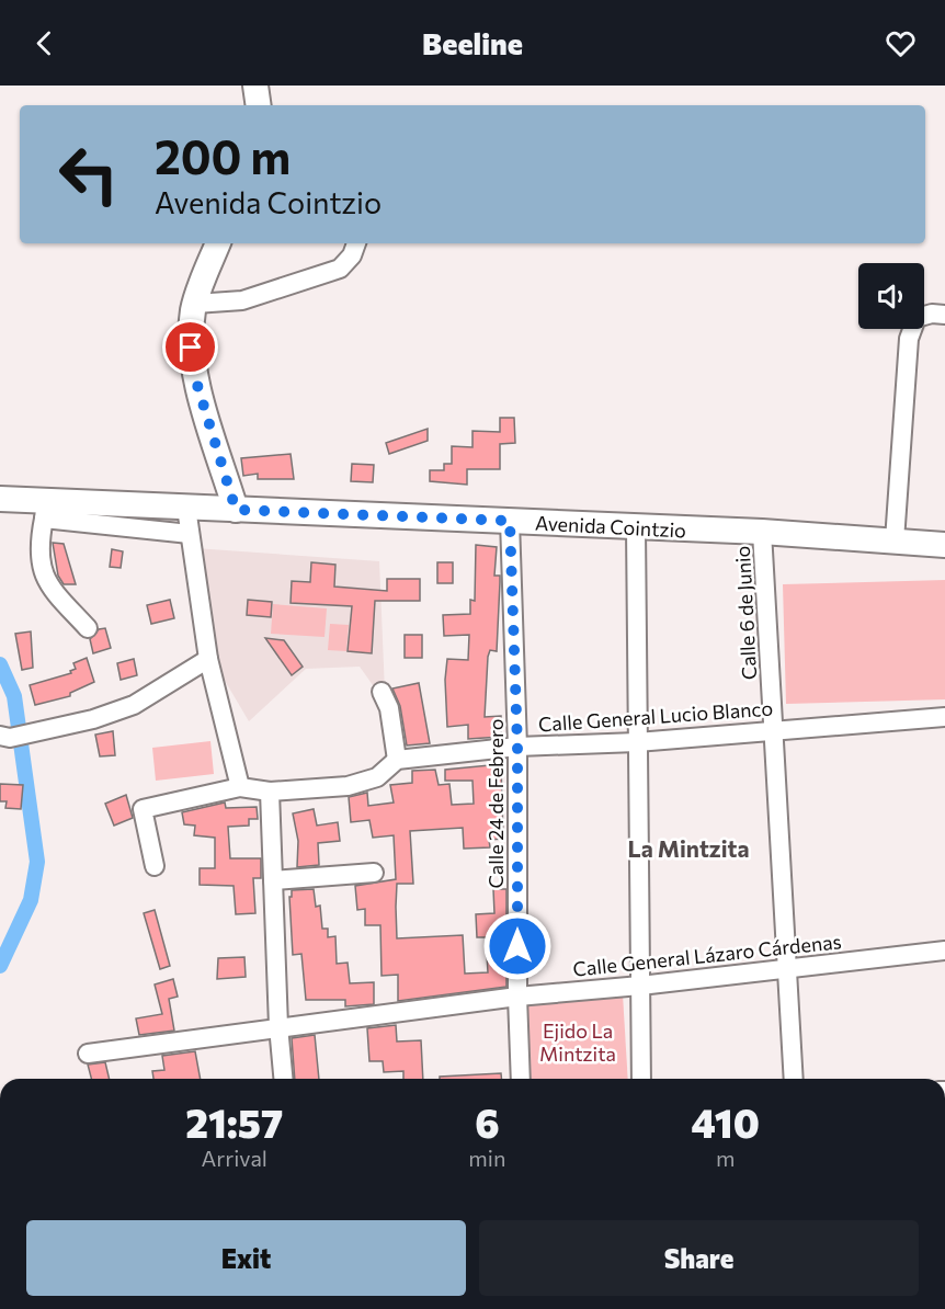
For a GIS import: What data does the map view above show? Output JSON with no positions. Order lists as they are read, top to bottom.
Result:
{
  "streets": {
    "main road": ["Avenida Cointzio"],
    "street": [
      "Calle 6 de Junio",
      "Calle General Lucio Blanco",
      "Calle 24 de Febrero",
      "Calle General Lázaro Cárdenas"
    ]
  },
  "crossings": [
    ["Avenida Cointzio", "Calle 6 de Junio"],
    ["Avenida Cointzio", "Calle 24 de Febrero"],
    ["Calle 6 de Junio", "Calle General Lucio Blanco"],
    ["Calle 6 de Junio", "Calle General Lázaro Cárdenas"],
    ["Calle General Lucio Blanco", "Calle 24 de Febrero"],
    ["Calle 24 de Febrero", "Calle General Lázaro Cárdenas"]
  ],
  "districts": ["La Mintzita"],
  "parks": ["Ejido La Mintzita"],
  "page": {
    "header": "Beeline",
    "turn": ["200 m", "Avenida Cointzio"],
    "eta": [
      "21:57",
      "Arrival",
      "6",
      "min",
      "410",
      "m"
    ],
    "buttons": ["Exit", "Share"]
  }
}
